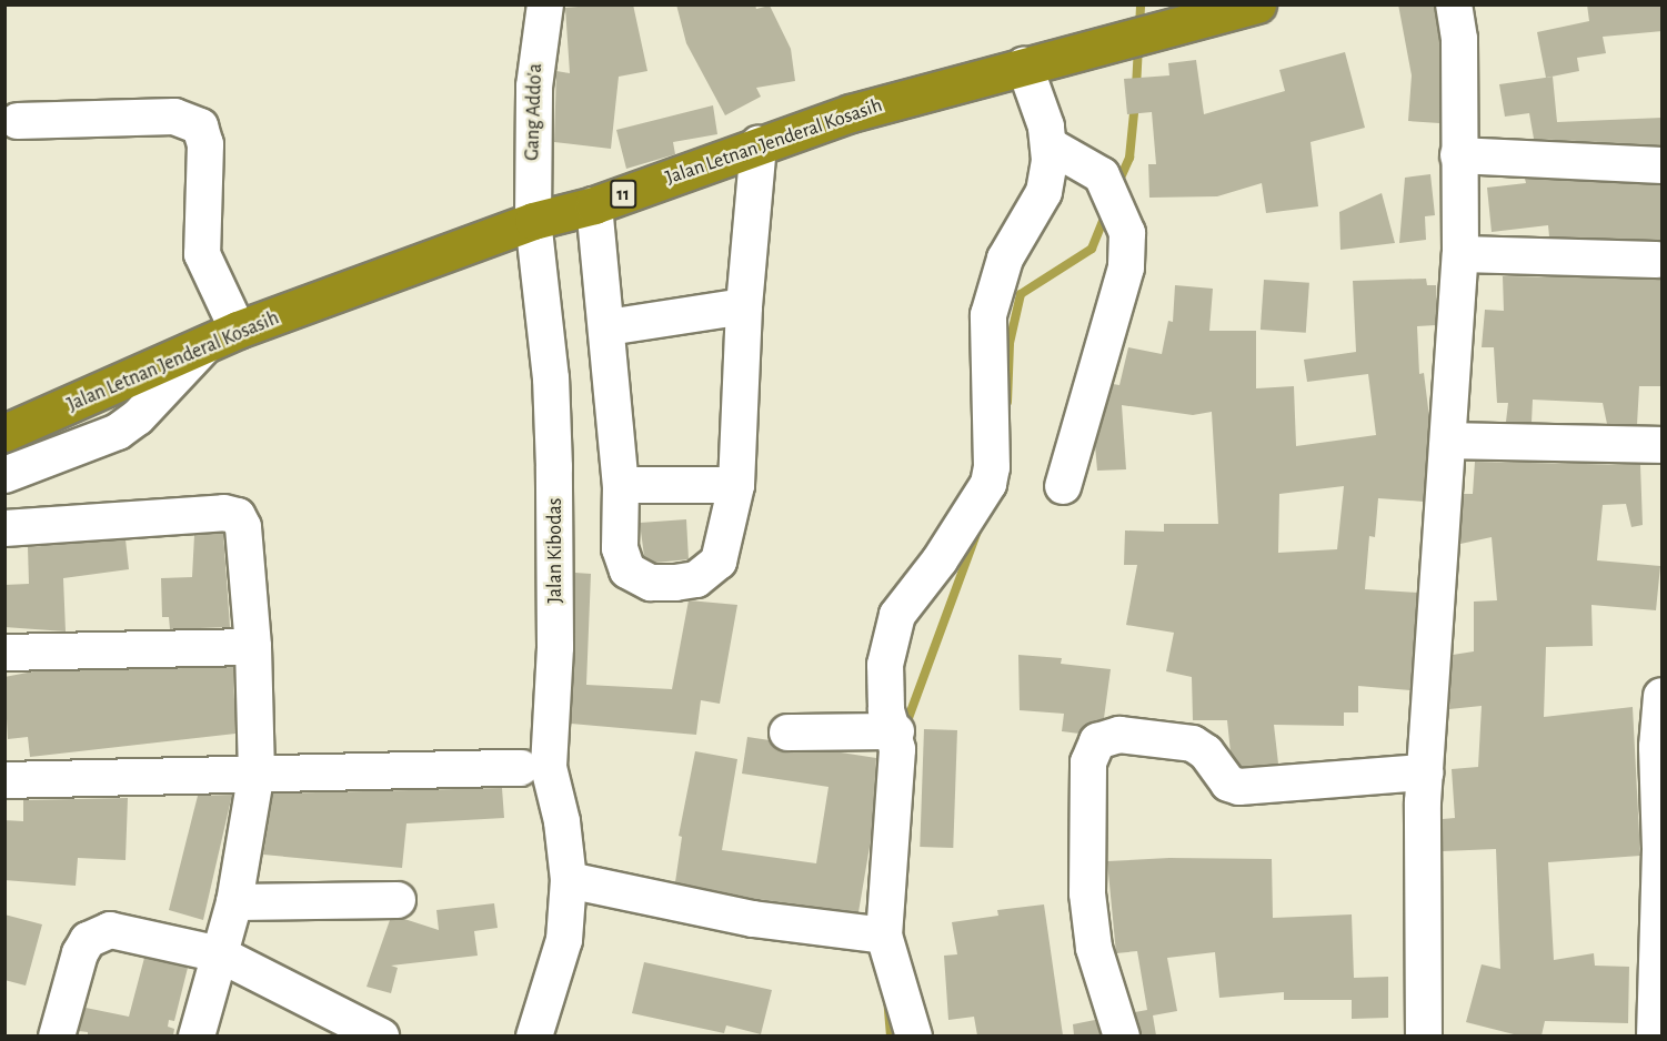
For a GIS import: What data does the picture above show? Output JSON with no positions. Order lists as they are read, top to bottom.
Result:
{
  "streets": {
    "highway": ["Jalan Letnan Jenderal Kosasih", "11"],
    "street": ["Gang Addo'a", "Jalan Kibodas"]
  },
  "crossings": [
    ["Gang Addo'a", "Jalan Letnan Jenderal Kosasih"],
    ["Gang Addo'a", "Jalan Kibodas"],
    ["Jalan Letnan Jenderal Kosasih", "Jalan Kibodas"]
  ]
}
